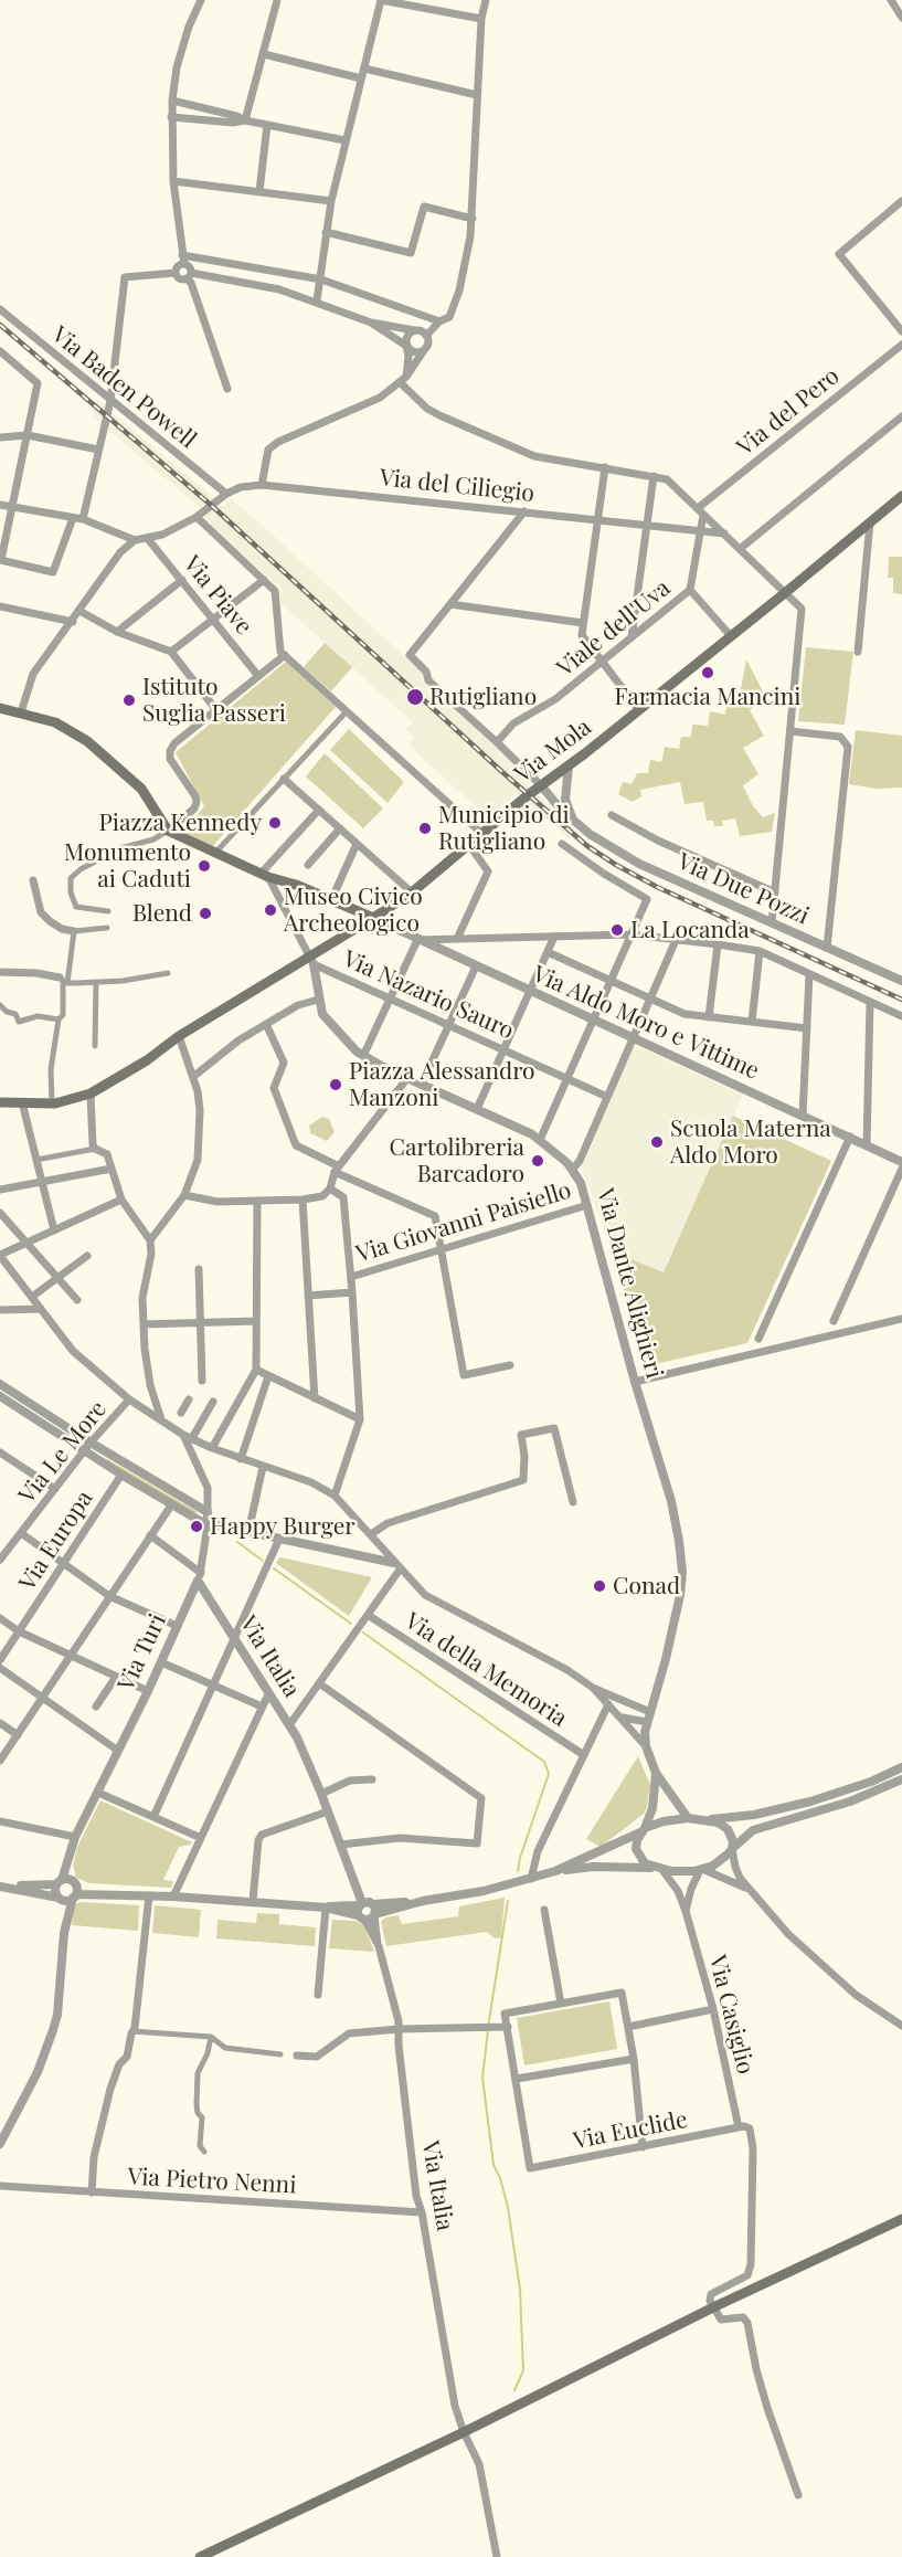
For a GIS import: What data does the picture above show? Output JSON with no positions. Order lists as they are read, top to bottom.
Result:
{
  "streets": {
    "main road": ["Via Mola"],
    "street": [
      "Via Baden Powell",
      "Via del Pero",
      "Via del Ciliegio",
      "Via Piave",
      "Viale dell'Uva",
      "Via Due Pozzi",
      "Via Nazario Sauro",
      "Via Aldo Moro e Vittime",
      "Via Giovanni Paisiello",
      "Via Dante Alighieri",
      "Via Le More",
      "Via Europa",
      "Via Turi",
      "Via Italia",
      "Via della Memoria",
      "Via Casiglio",
      "Via Euclide",
      "Via Pietro Nenni"
    ]
  },
  "crossings": [
    ["Via Baden Powell", "Via del Ciliegio"],
    ["Via del Ciliegio", "Via Piave"],
    ["Via Mola", "Via Due Pozzi"],
    ["Via Mola", "Via Nazario Sauro"],
    ["Via Mola", "Via Aldo Moro e Vittime"],
    ["Via Mola", "Via Dante Alighieri"],
    ["Via Nazario Sauro", "Via Dante Alighieri"],
    ["Via Giovanni Paisiello", "Via Dante Alighieri"],
    ["Via Turi", "Via Italia"],
    ["Via Italia", "Via Pietro Nenni"],
    ["Via Casiglio", "Via Euclide"]
  ],
  "places": [
    "Farmacia Mancini",
    "Rutigliano",
    "Istituto Suglia Passeri",
    "Piazza Kennedy",
    "Municipio di Rutigliano",
    "Monumento ai Caduti",
    "Museo Civico Archeologico",
    "Blend",
    "La Locanda",
    "Piazza Alessandro Manzoni",
    "Scuola Materna Aldo Moro",
    "Cartolibreria Barcadoro",
    "Happy Burger",
    "Conad"
  ]
}
